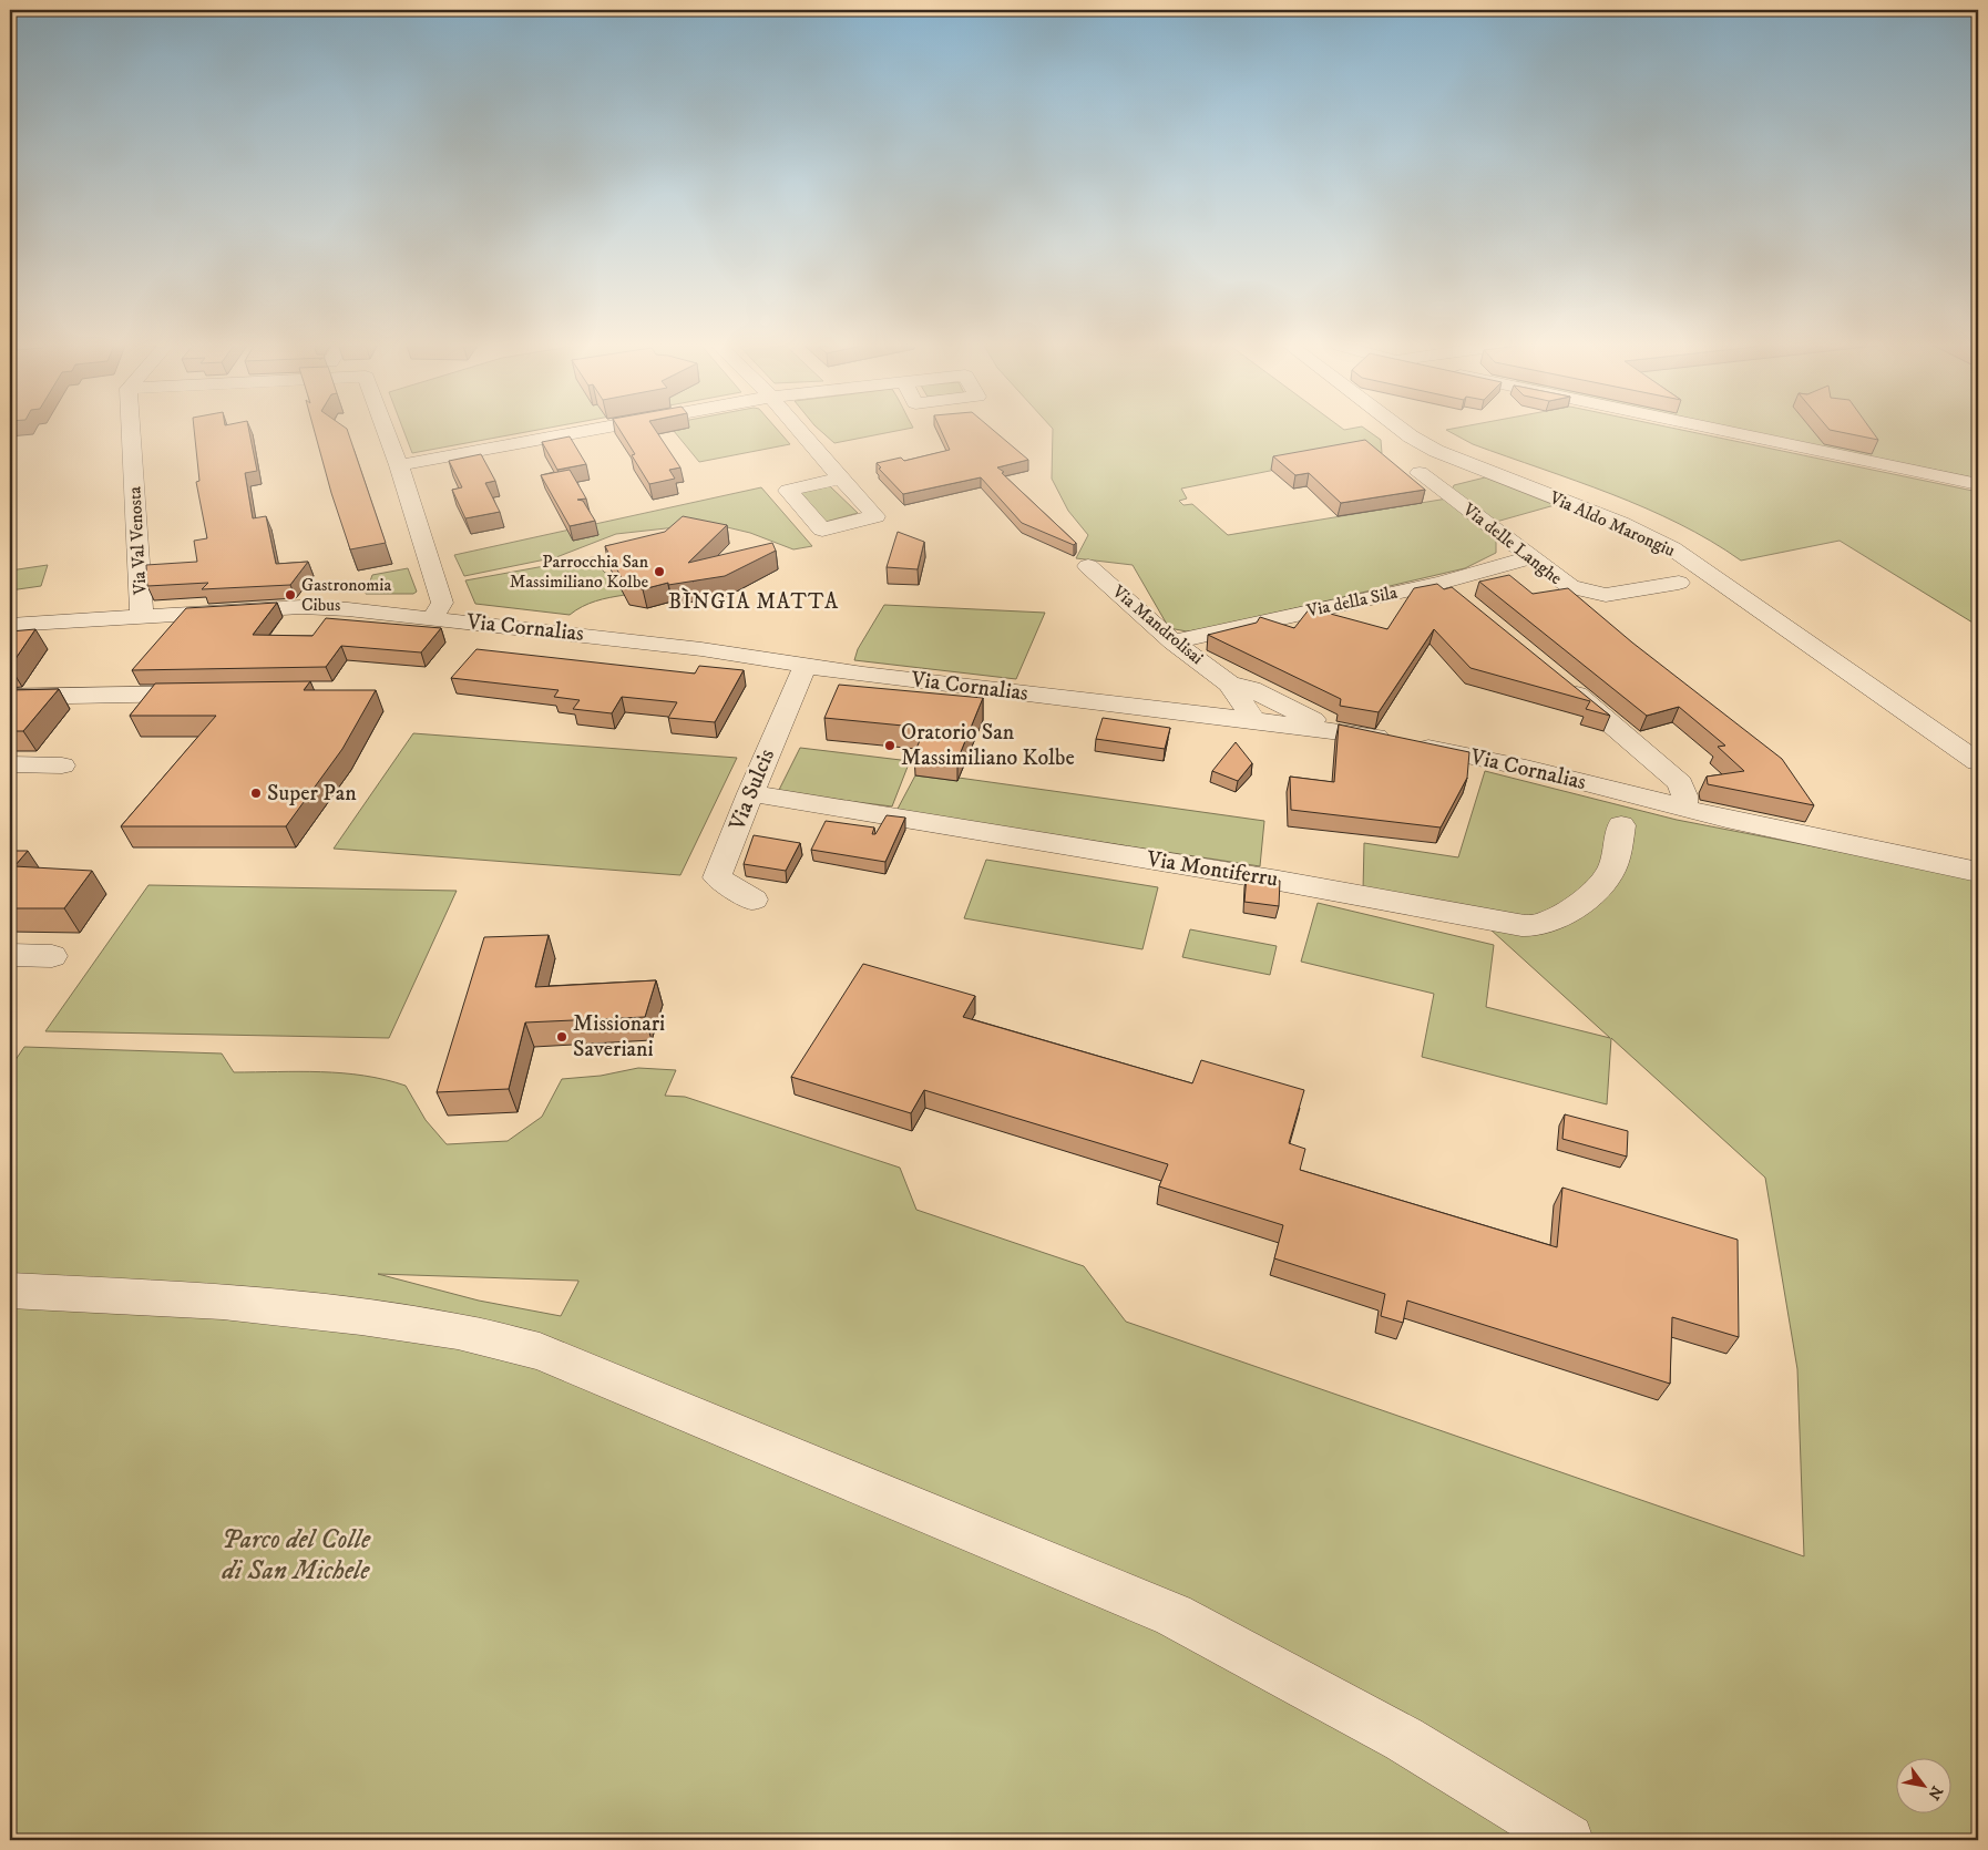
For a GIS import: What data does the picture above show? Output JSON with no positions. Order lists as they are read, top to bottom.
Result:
{
  "streets": {
    "street": [
      "Via Aldo Marongiu",
      "Via Val Venosta",
      "Via delle Langhe",
      "Via della Sila",
      "Via Mandrolisai",
      "Via Cornalias",
      "Via Sulcis",
      "Via Montiferru"
    ]
  },
  "crossings": [
    ["Via Val Venosta", "Via Cornalias"],
    ["Via delle Langhe", "Via della Sila"],
    ["Via della Sila", "Via Mandrolisai"],
    ["Via Mandrolisai", "Via Cornalias"],
    ["Via Cornalias", "Via Sulcis"],
    ["Via Sulcis", "Via Montiferru"]
  ],
  "districts": ["BÌNGIA MATTA"],
  "parks": ["Parco del Colle di San Michele"],
  "places": [
    "Parrocchia San Massimiliano Kolbe",
    "Gastronomia Cibus",
    "Oratorio San Massimiliano Kolbe",
    "Super Pan",
    "Missionari Saveriani"
  ],
  "north": "bottom right"
}
